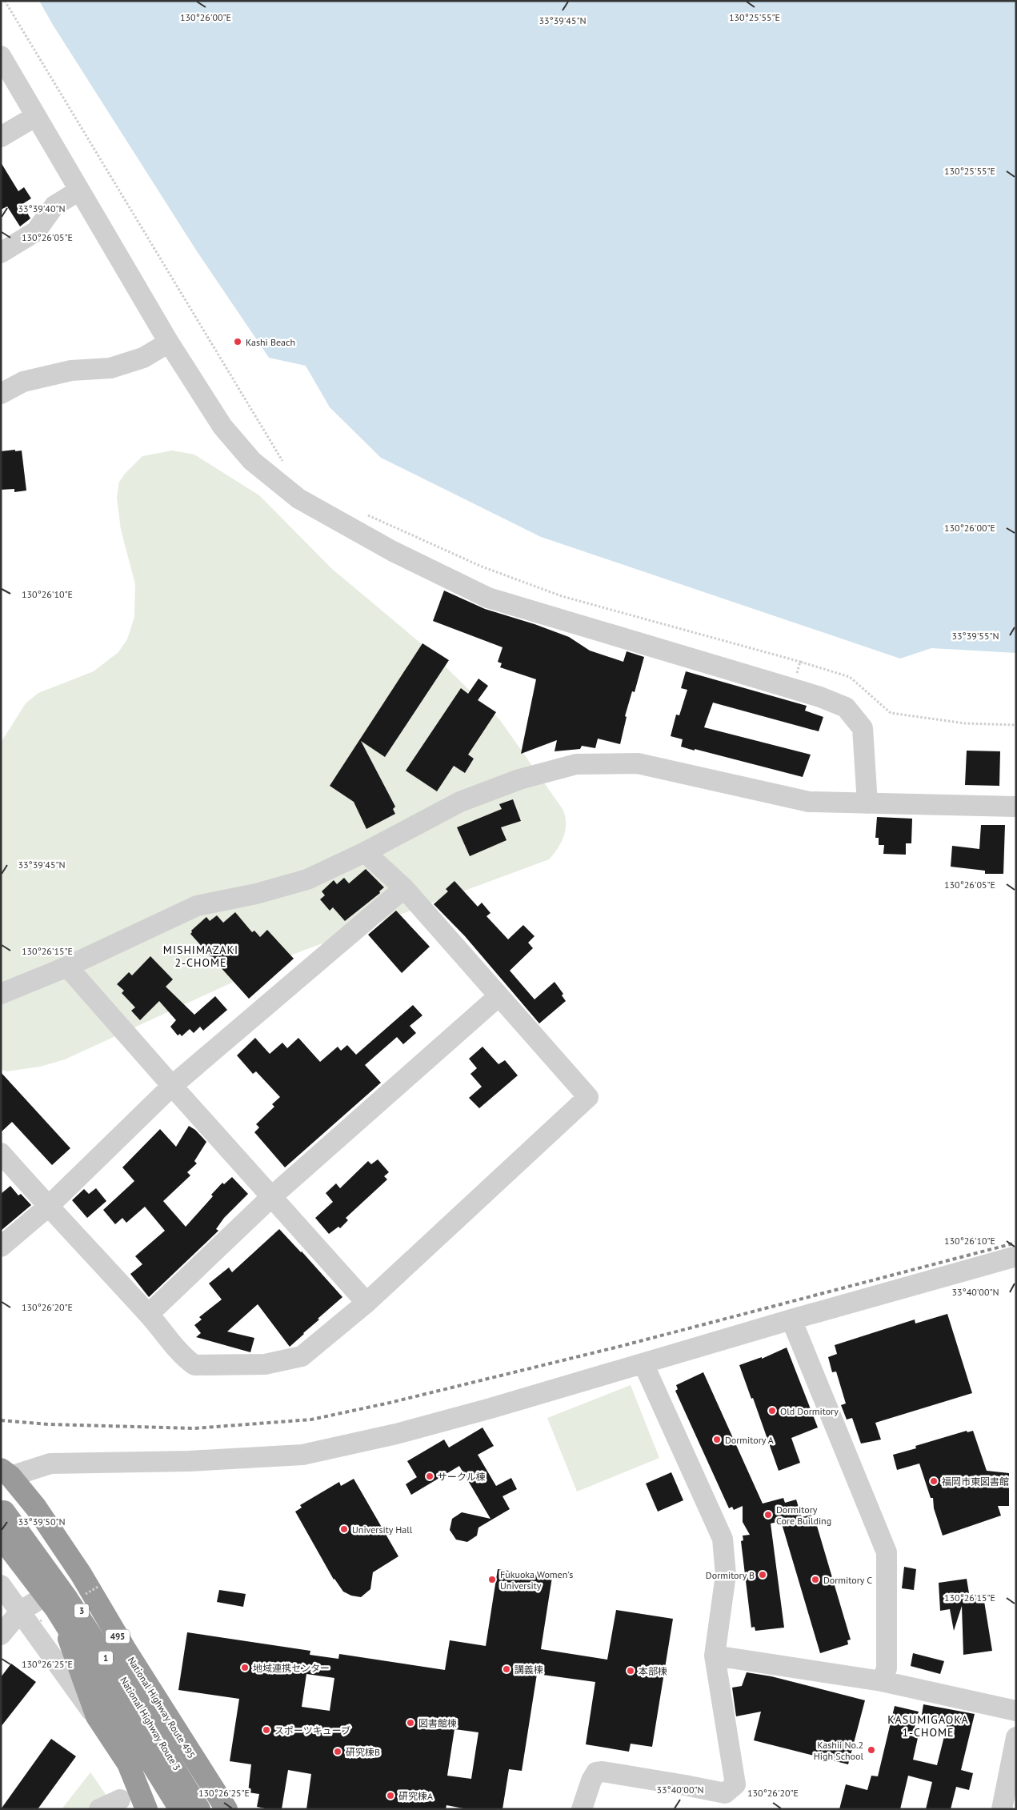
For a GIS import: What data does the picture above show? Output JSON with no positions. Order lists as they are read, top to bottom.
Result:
{
  "streets": {
    "highway": [
      "3",
      "495",
      "1",
      "National Highway Route 495",
      "National Highway Route 3"
    ]
  },
  "crossings": [
    ["National Highway Route 495", "National Highway Route 3"]
  ],
  "districts": ["MISHIMAZAKI 2-CHOME", "KASUMIGAOKA 1-CHOME"],
  "places": [
    "Kashi Beach",
    "Old Dormitory",
    "Dormitory A",
    "サークル棟",
    "福岡市東図書館",
    "Dormitory Core Building",
    "University Hall",
    "Dormitory B",
    "Fukuoka Women's University",
    "Dormitory C",
    "地域連携センター",
    "講義棟",
    "本部棟",
    "図書館棟",
    "スポーツキューブ",
    "Kashii No.2 High School",
    "研究棟B",
    "研究棟A"
  ],
  "coordinates": [
    "130°26'00\"E",
    "130°25'55\"E",
    "33°39'45\"N",
    "33°39'40\"N",
    "130°26'05\"E",
    "130°26'10\"E",
    "33°39'55\"N",
    "130°26'15\"E",
    "33°40'00\"N",
    "130°26'20\"E",
    "33°39'50\"N",
    "130°26'25\"E"
  ]
}
